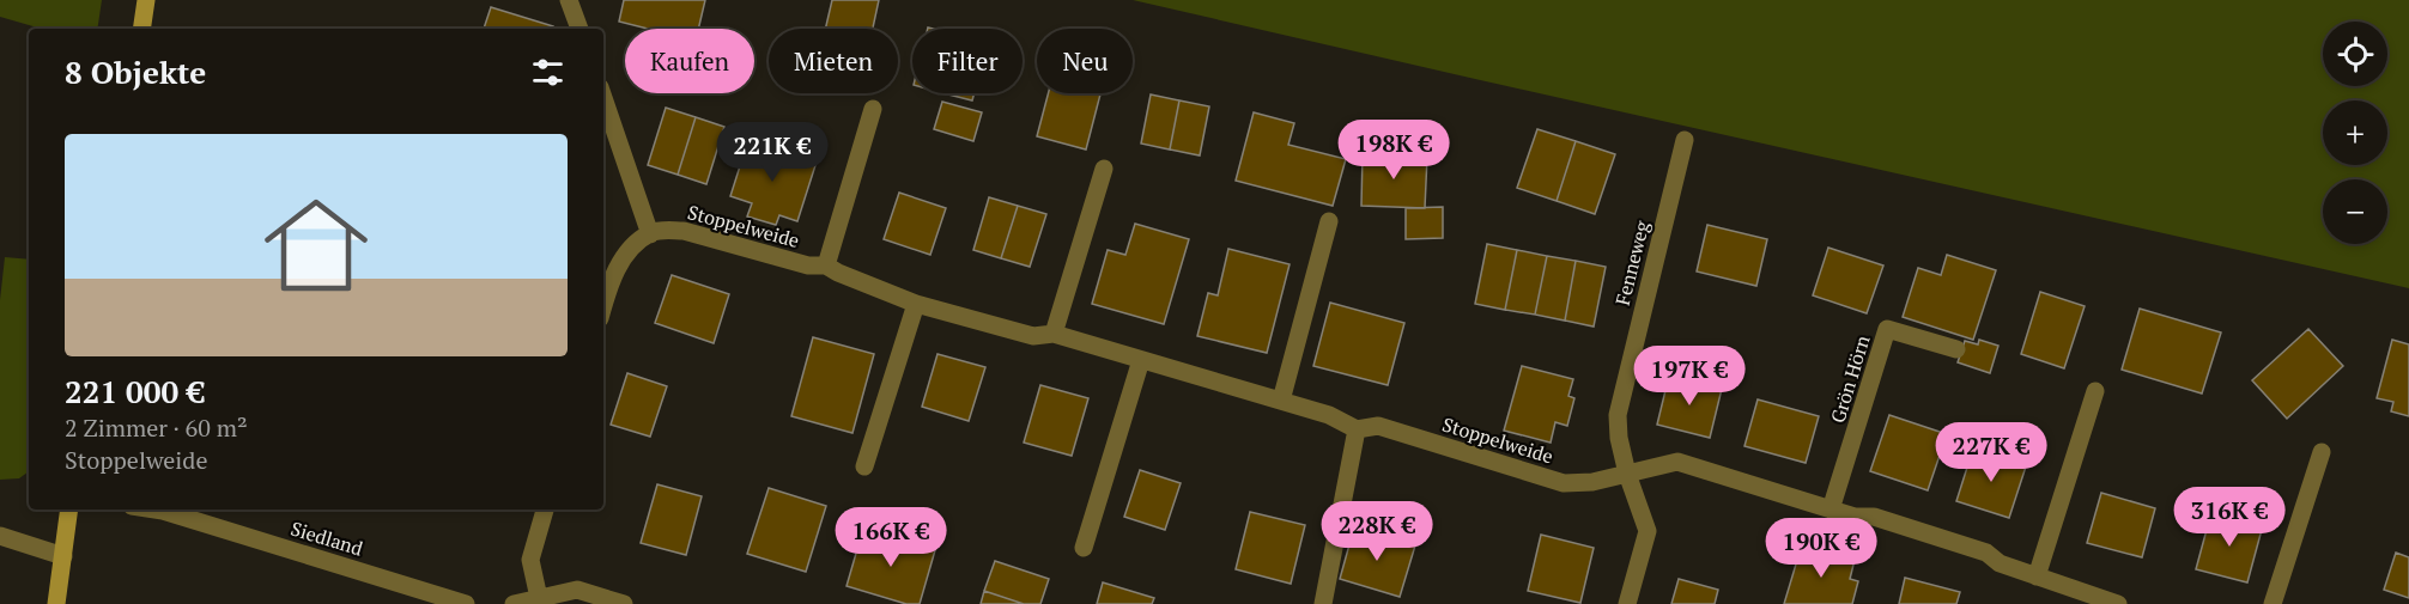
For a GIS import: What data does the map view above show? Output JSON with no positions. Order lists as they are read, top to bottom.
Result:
{
  "streets": {
    "street": [
      "Stoppelweide",
      "Fenneweg",
      "Grön Hörn",
      "Siedland"
    ]
  },
  "crossings": [
    ["Stoppelweide", "Fenneweg"]
  ],
  "page": {
    "map_buttons": ["+", "−"],
    "chip": [
      "Kaufen",
      "Mieten",
      "Filter",
      "Neu"
    ],
    "heading": "8 Objekte",
    "list": [
      {
        "name": "221 000 €",
        "note": "2 Zimmer · 60 m² · Stoppelweide"
      }
    ],
    "price": [
      "198K €",
      "221K €",
      "197K €",
      "227K €",
      "316K €",
      "228K €",
      "166K €",
      "190K €"
    ]
  }
}
